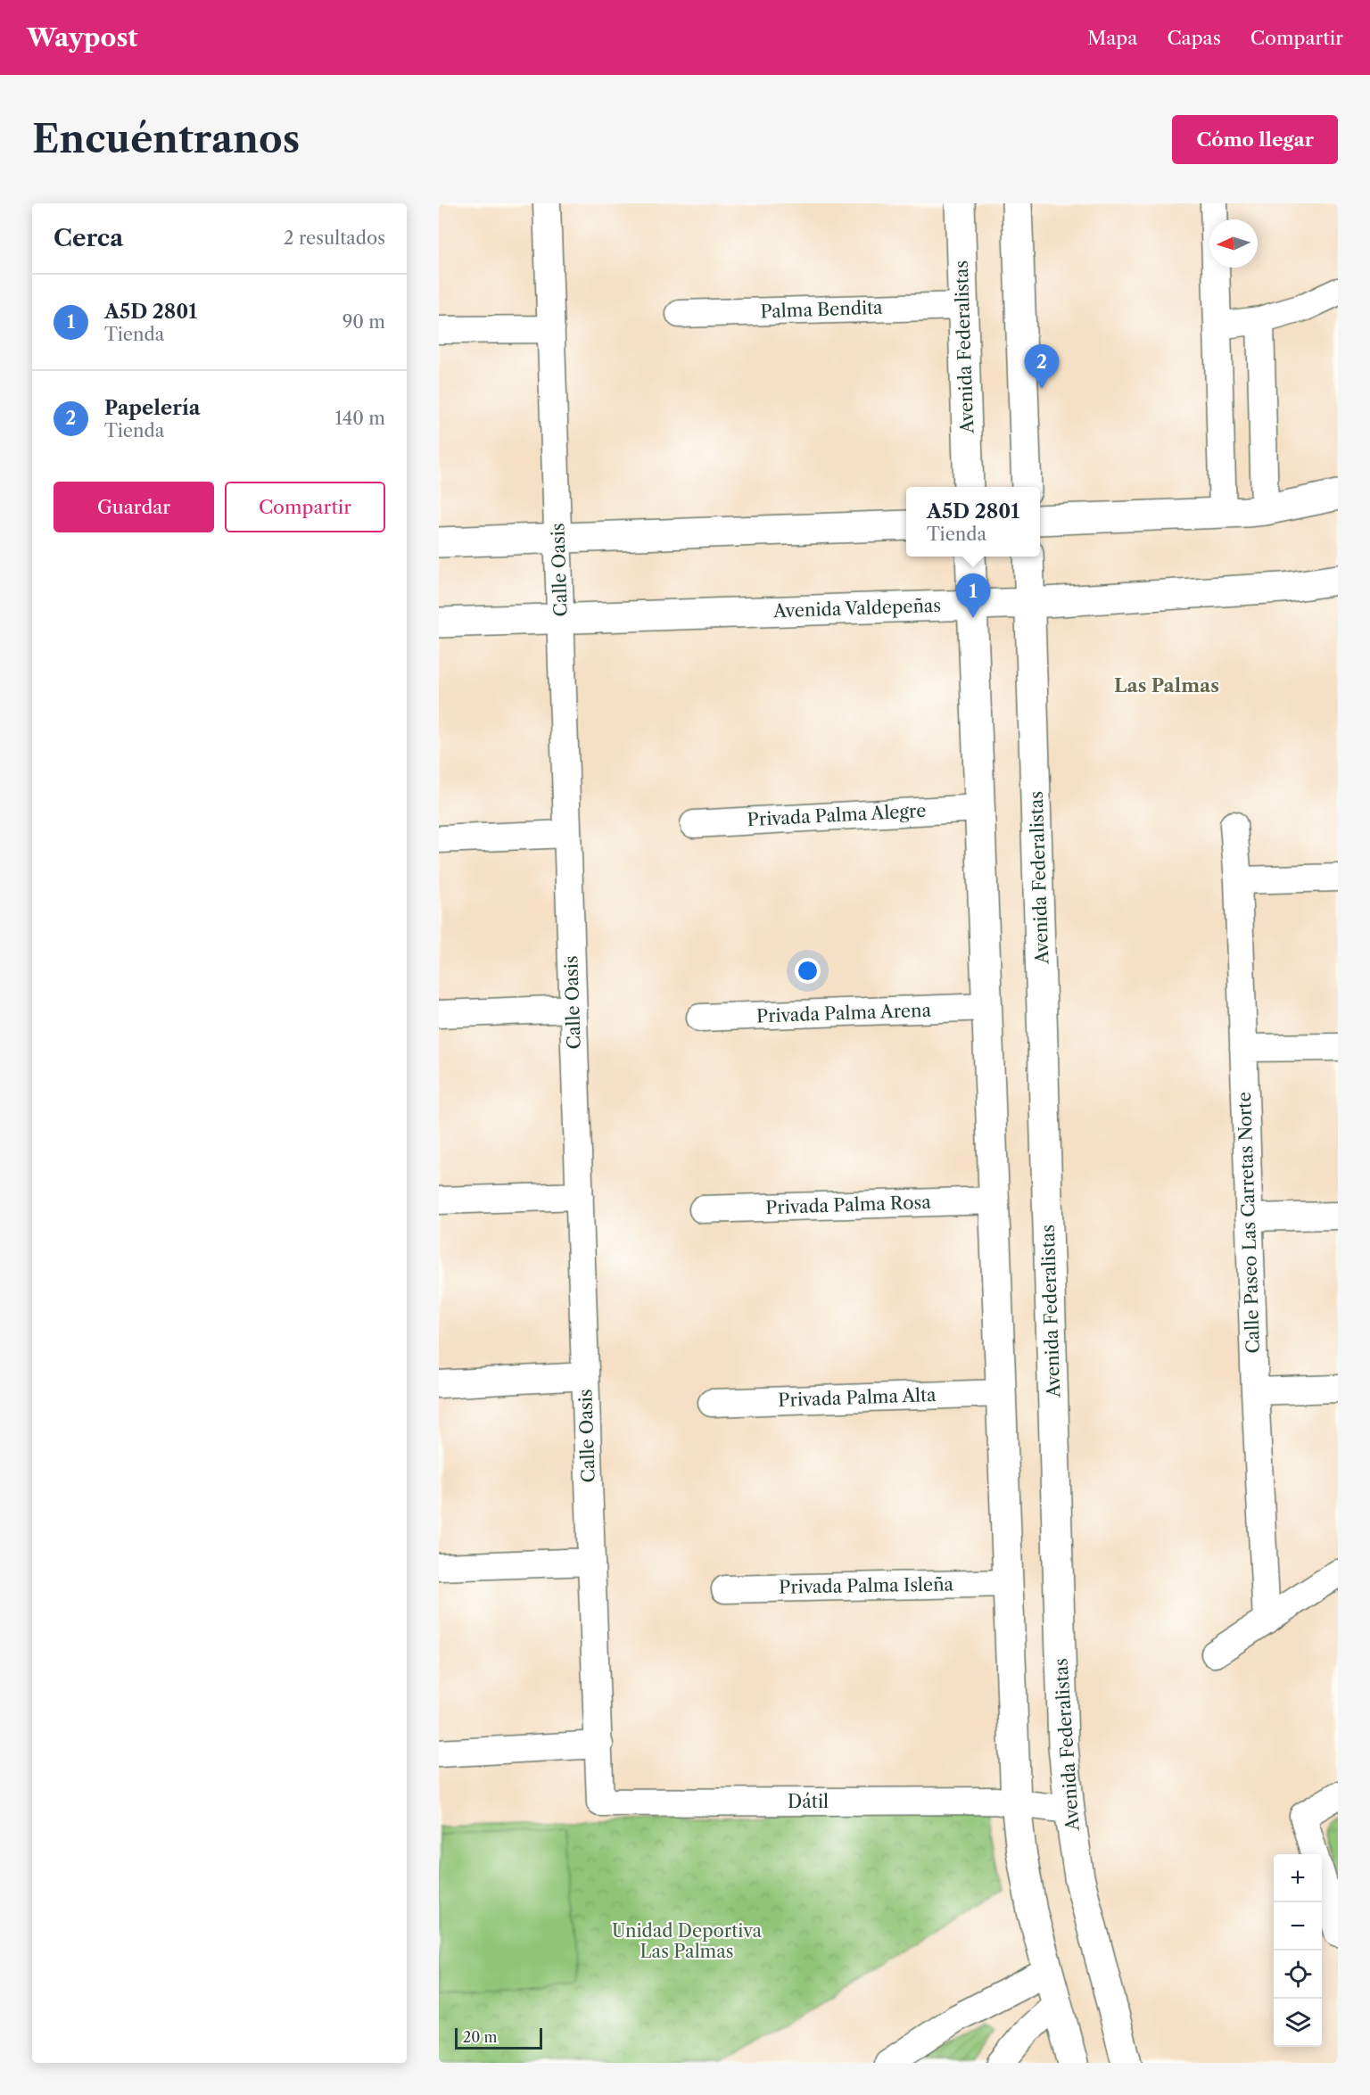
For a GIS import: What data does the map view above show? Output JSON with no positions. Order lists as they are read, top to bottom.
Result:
{
  "streets": {
    "street": [
      "Palma Bendita",
      "Avenida Federalistas",
      "Calle Oasis",
      "Avenida Valdepeñas",
      "Privada Palma Alegre",
      "Privada Palma Arena",
      "Privada Palma Rosa",
      "Calle Paseo Las Carretas Norte",
      "Privada Palma Alta",
      "Privada Palma Isleña",
      "Dátil"
    ]
  },
  "crossings": [
    ["Palma Bendita", "Avenida Federalistas"],
    ["Avenida Federalistas", "Avenida Valdepeñas"],
    ["Avenida Federalistas", "Dátil"],
    ["Calle Oasis", "Avenida Valdepeñas"],
    ["Calle Oasis", "Dátil"]
  ],
  "districts": ["Las Palmas"],
  "parks": ["Unidad Deportiva Las Palmas"],
  "scale_bar": "20 m",
  "north": "left",
  "page": {
    "header": "Waypost",
    "nav": ["Mapa", "Capas", "Compartir"],
    "buttons": [
      "Cómo llegar",
      ["Guardar", "Compartir"]
    ],
    "title": "Encuéntranos",
    "heading": ["Cerca", "2 resultados"],
    "list": [
      {
        "mark": "1",
        "name": "A5D 2801",
        "note": "Tienda",
        "value": "90 m"
      },
      {
        "mark": "2",
        "name": "Papelería",
        "note": "Tienda",
        "value": "140 m"
      }
    ],
    "pins": ["2", "1"],
    "popup": ["A5D 2801", "Tienda"],
    "map_buttons": ["+", "−"],
    "scale": "20 m"
  }
}
